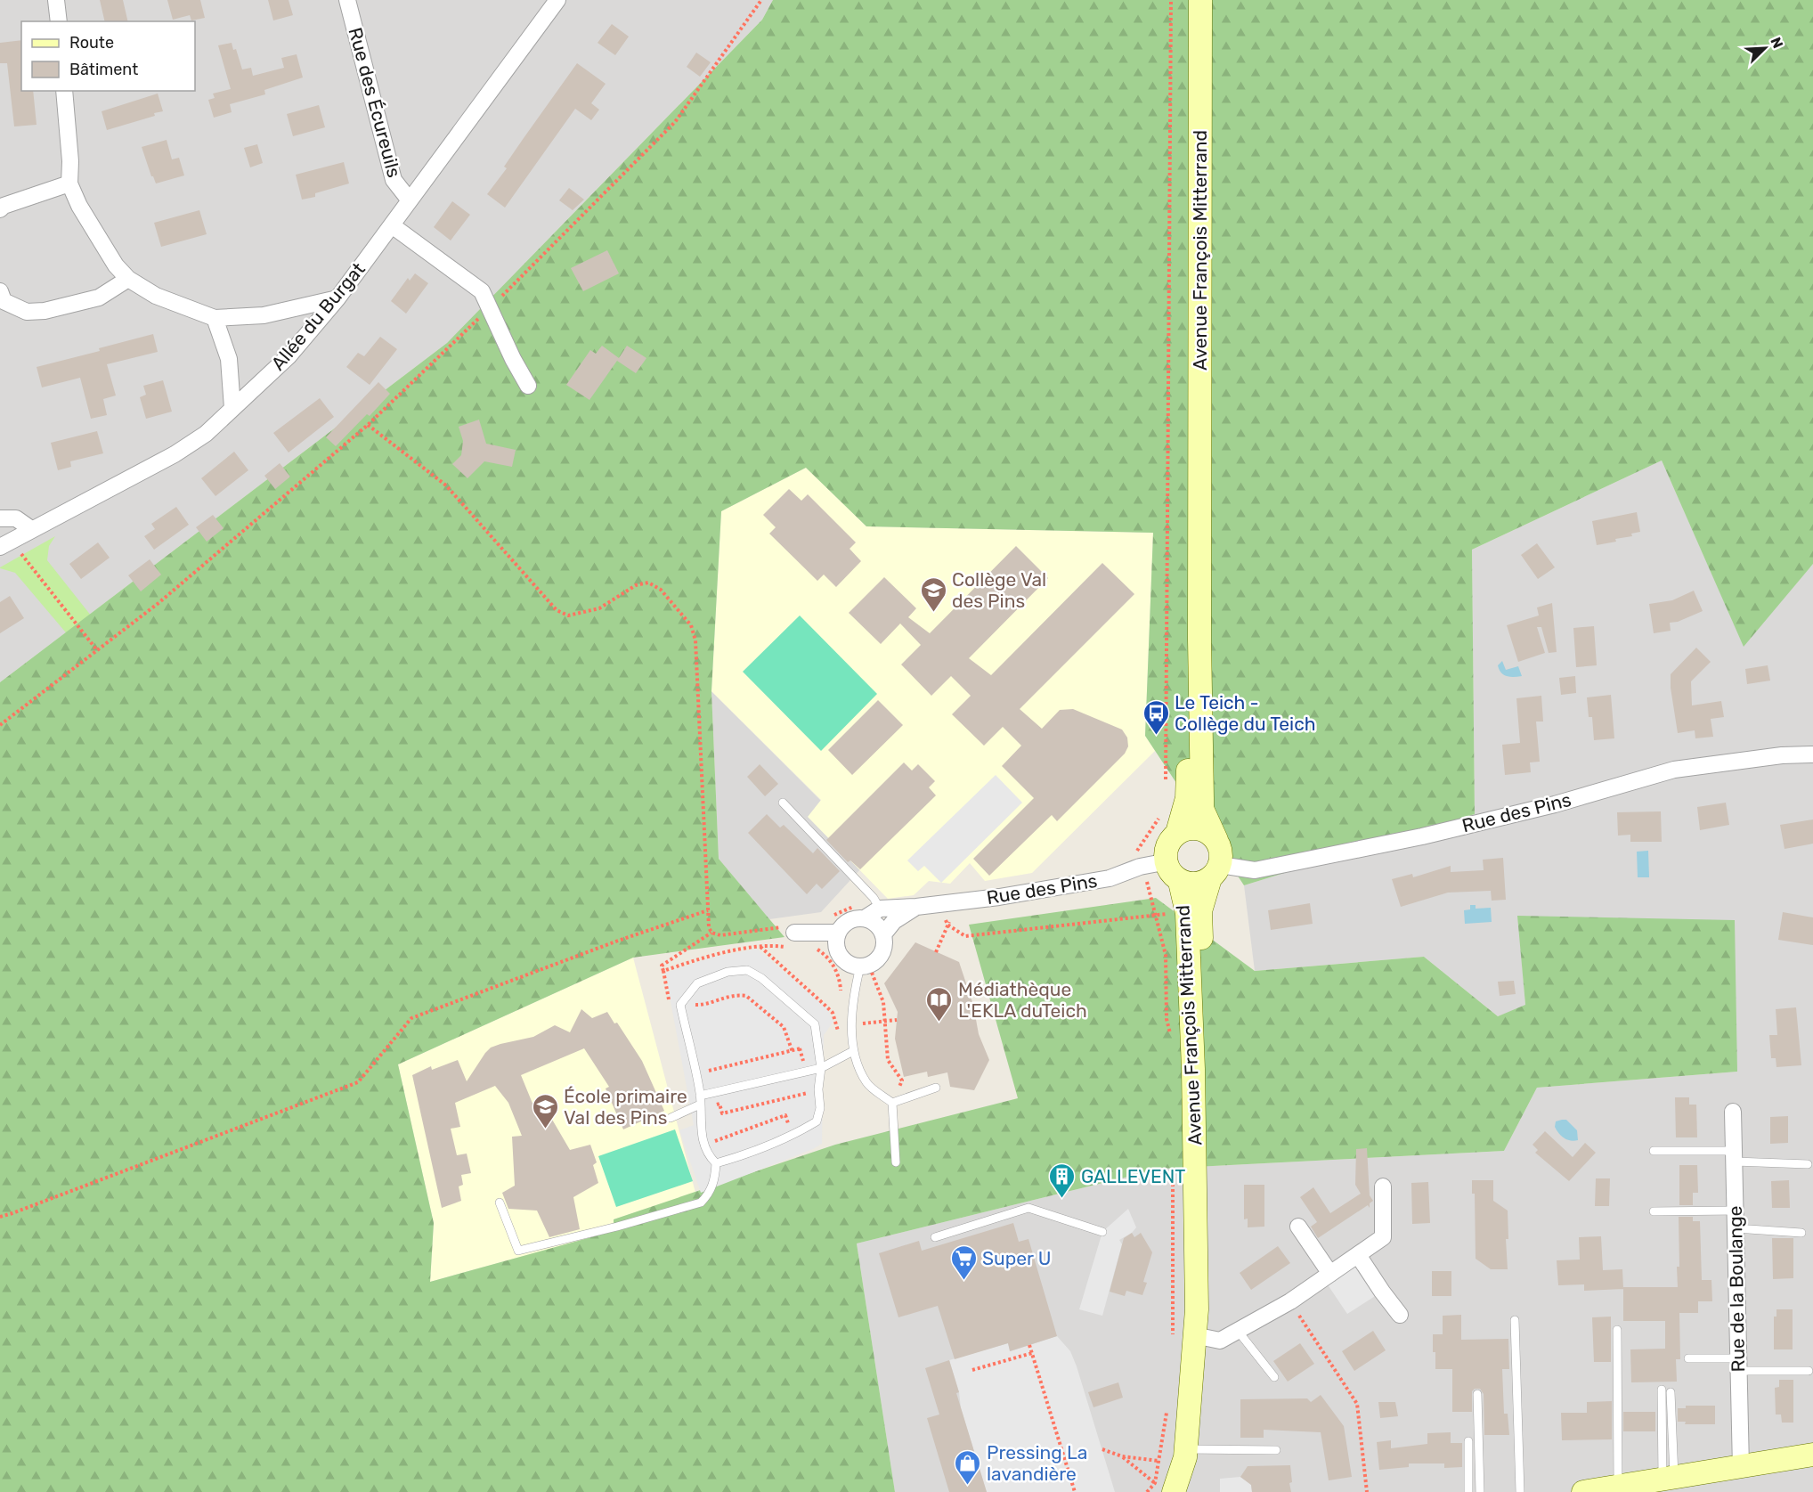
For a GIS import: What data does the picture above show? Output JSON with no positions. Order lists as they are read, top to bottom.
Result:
{
  "streets": {
    "main road": ["Avenue François Mitterrand"],
    "street": [
      "Rue des Écureuils",
      "Allée du Burgat",
      "Rue des Pins",
      "Rue de la Boulange"
    ]
  },
  "crossings": [
    ["Rue des Écureuils", "Allée du Burgat"],
    ["Avenue François Mitterrand", "Rue des Pins"]
  ],
  "places": {
    "school or university": ["Collège Val des Pins", "École primaire Val des Pins"],
    "bus stop": ["Le Teich - Collège du Teich"],
    "library": ["Médiathèque L'EKLA duTeich"],
    "building": ["GALLEVENT"],
    "supermarket": ["Super U"],
    "shop": ["Pressing La lavandière"]
  },
  "legend": ["Route", "Bâtiment"],
  "north": "top right"
}
